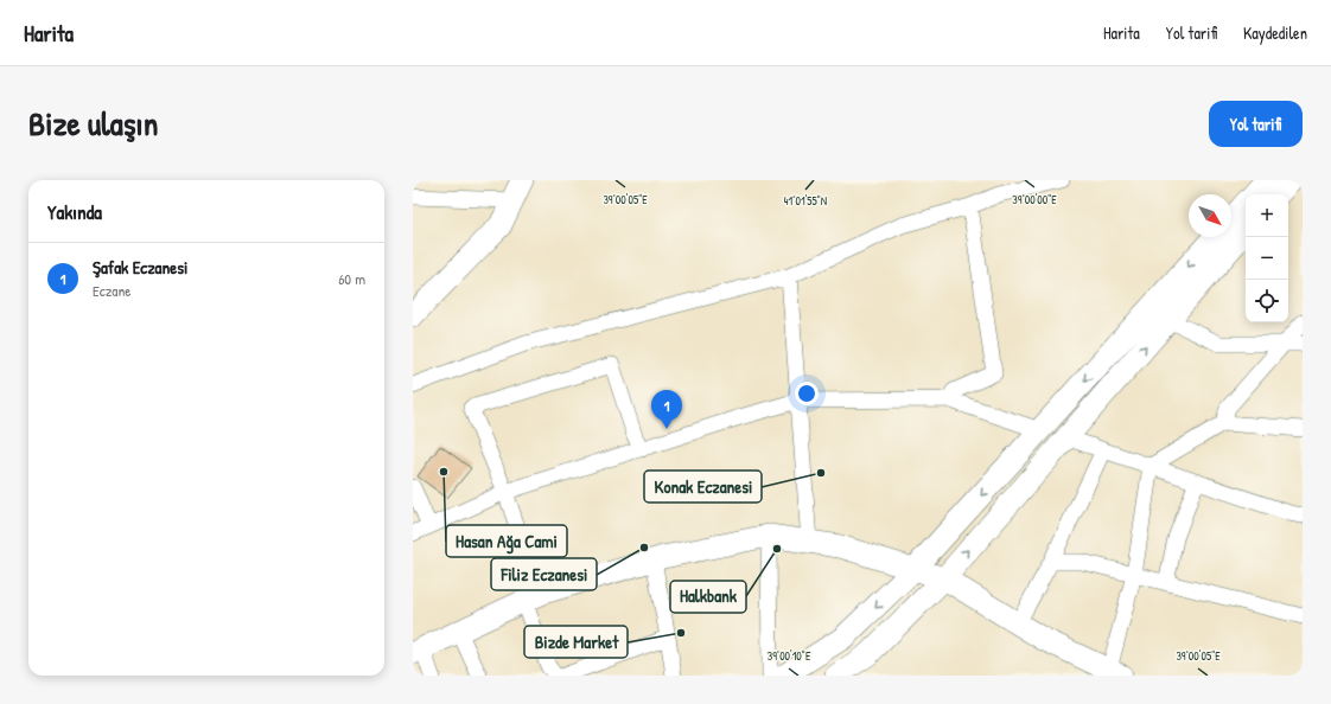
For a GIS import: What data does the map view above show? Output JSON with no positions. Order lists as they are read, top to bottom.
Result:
{
  "places": [
    "Hasan Ağa Cami",
    "Konak Eczanesi",
    "Filiz Eczanesi",
    "Halkbank",
    "Bizde Market"
  ],
  "north": "bottom right",
  "page": {
    "header": "Harita",
    "nav": ["Harita", "Yol tarifi", "Kaydedilen"],
    "title": "Bize ulaşın",
    "buttons": "Yol tarifi",
    "heading": "Yakında",
    "map_buttons": ["+", "−"],
    "list": [
      {
        "mark": "1",
        "name": "Şafak Eczanesi",
        "note": "Eczane",
        "value": "60 m"
      }
    ],
    "pins": "1"
  },
  "coordinates": [
    "39°00'05\"E",
    "39°00'00\"E",
    "41°01'55\"N",
    "39°00'10\"E"
  ]
}
